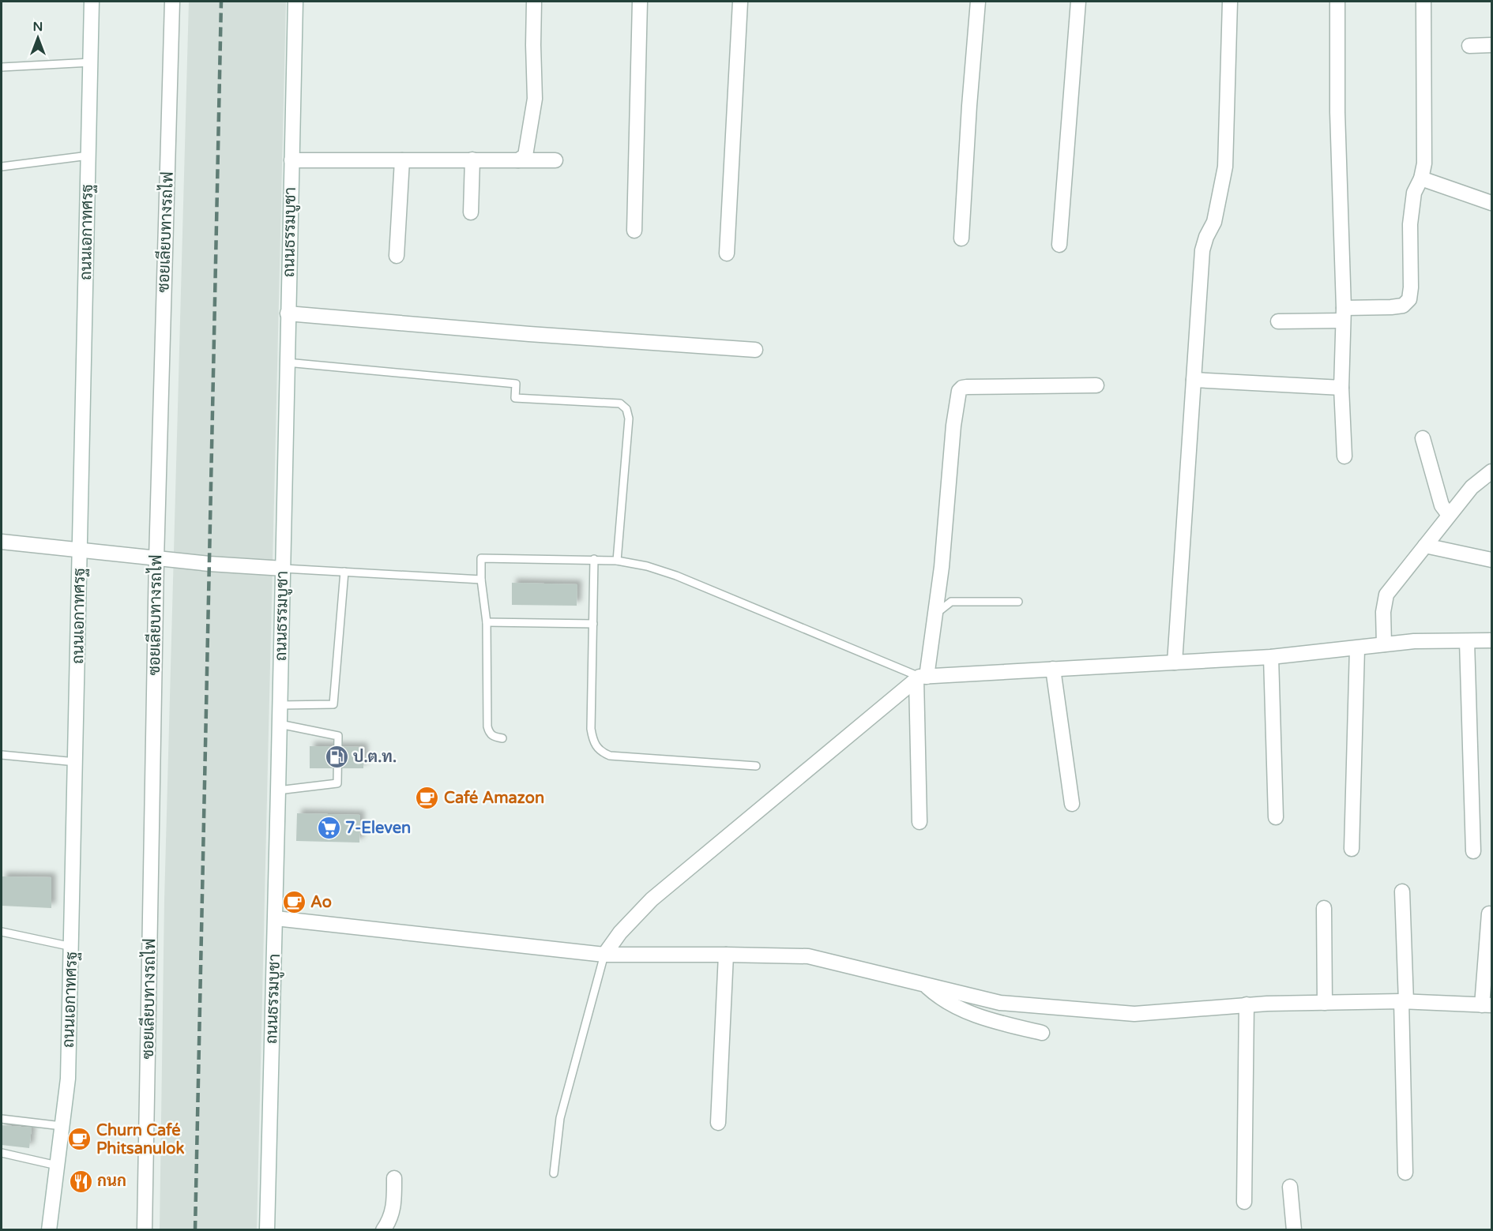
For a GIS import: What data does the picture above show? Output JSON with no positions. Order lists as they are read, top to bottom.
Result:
{
  "streets": {
    "street": ["ถนนเอกาทศรฐ", "ซอยเลียบทางรถไฟ", "ถนนธรรมบูชา"]
  },
  "places": {
    "fuel station": ["ป.ต.ท."],
    "cafe": ["Café Amazon", "Ao", "Churn Café Phitsanulok"],
    "supermarket": ["7-Eleven"],
    "restaurant": ["กนก"]
  },
  "north": "top"
}
